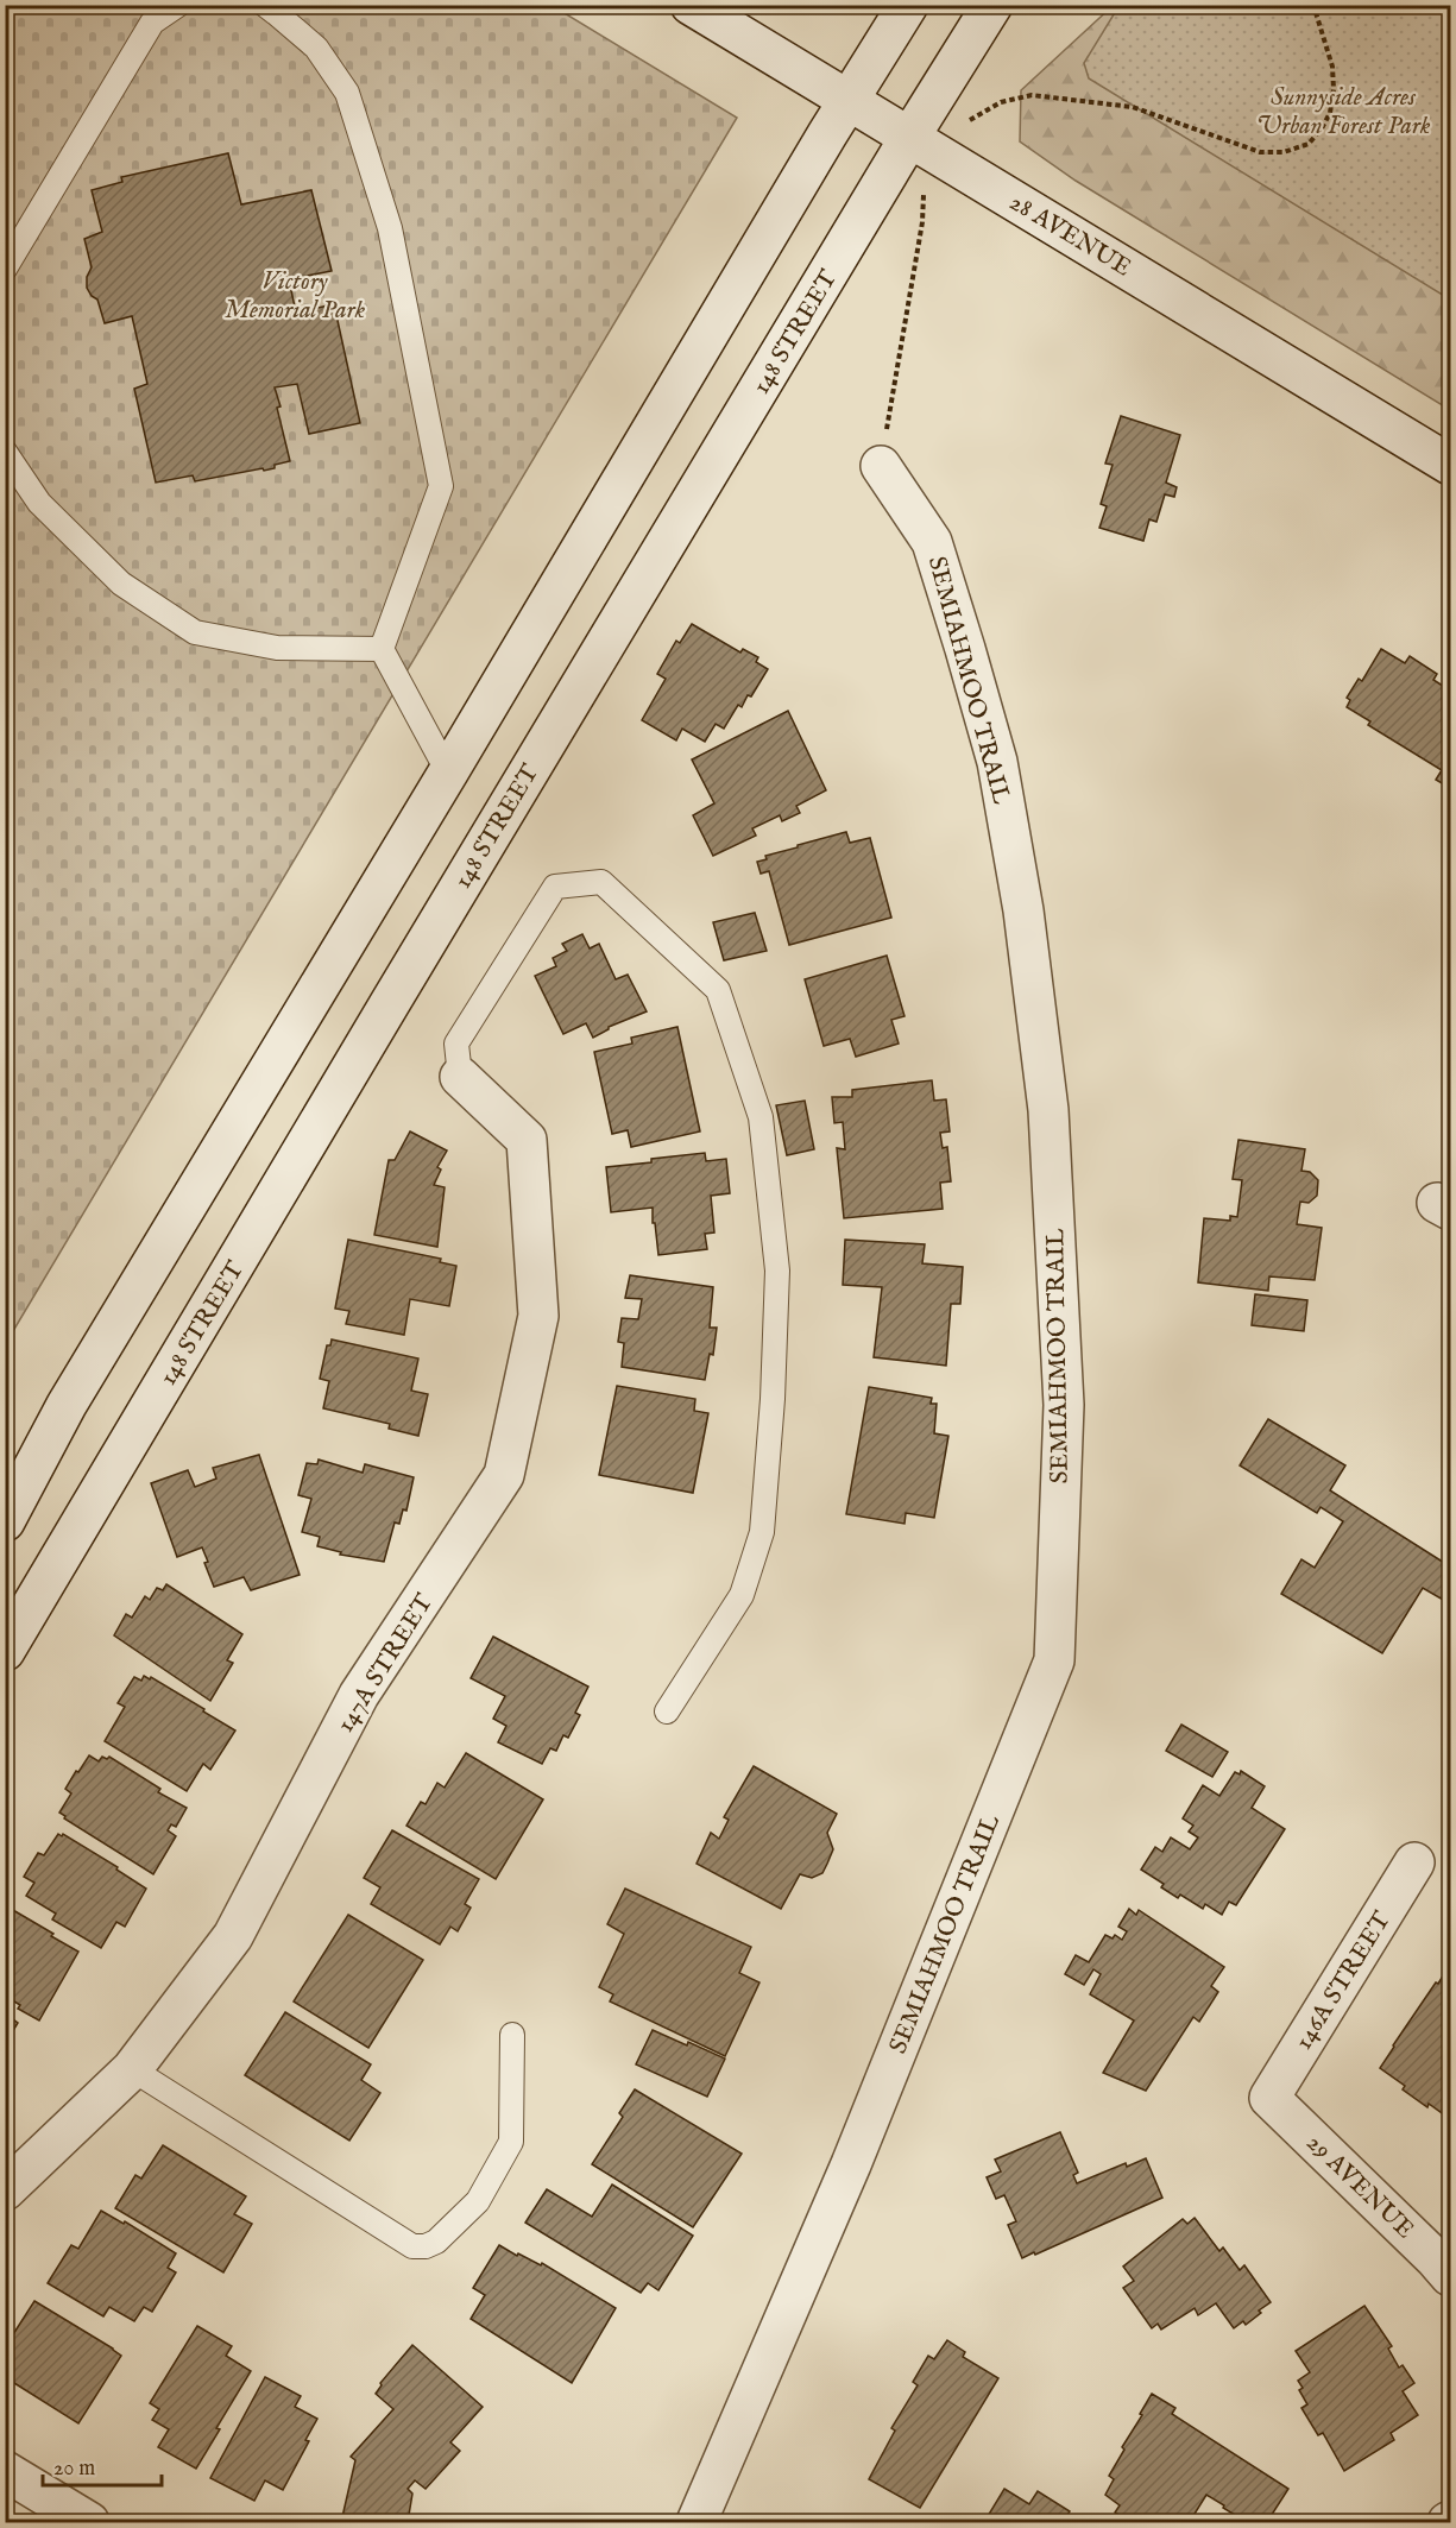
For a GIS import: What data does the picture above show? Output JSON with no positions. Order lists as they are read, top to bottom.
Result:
{
  "streets": {
    "street": [
      "28 AVENUE",
      "148 STREET",
      "SEMIAHMOO TRAIL",
      "147A STREET",
      "146A STREET",
      "29 AVENUE"
    ]
  },
  "crossings": [
    ["28 AVENUE", "148 STREET"],
    ["146A STREET", "29 AVENUE"]
  ],
  "parks": ["Sunnyside Acres Urban Forest Park", "Victory Memorial Park"],
  "scale_bar": "20 m"
}
